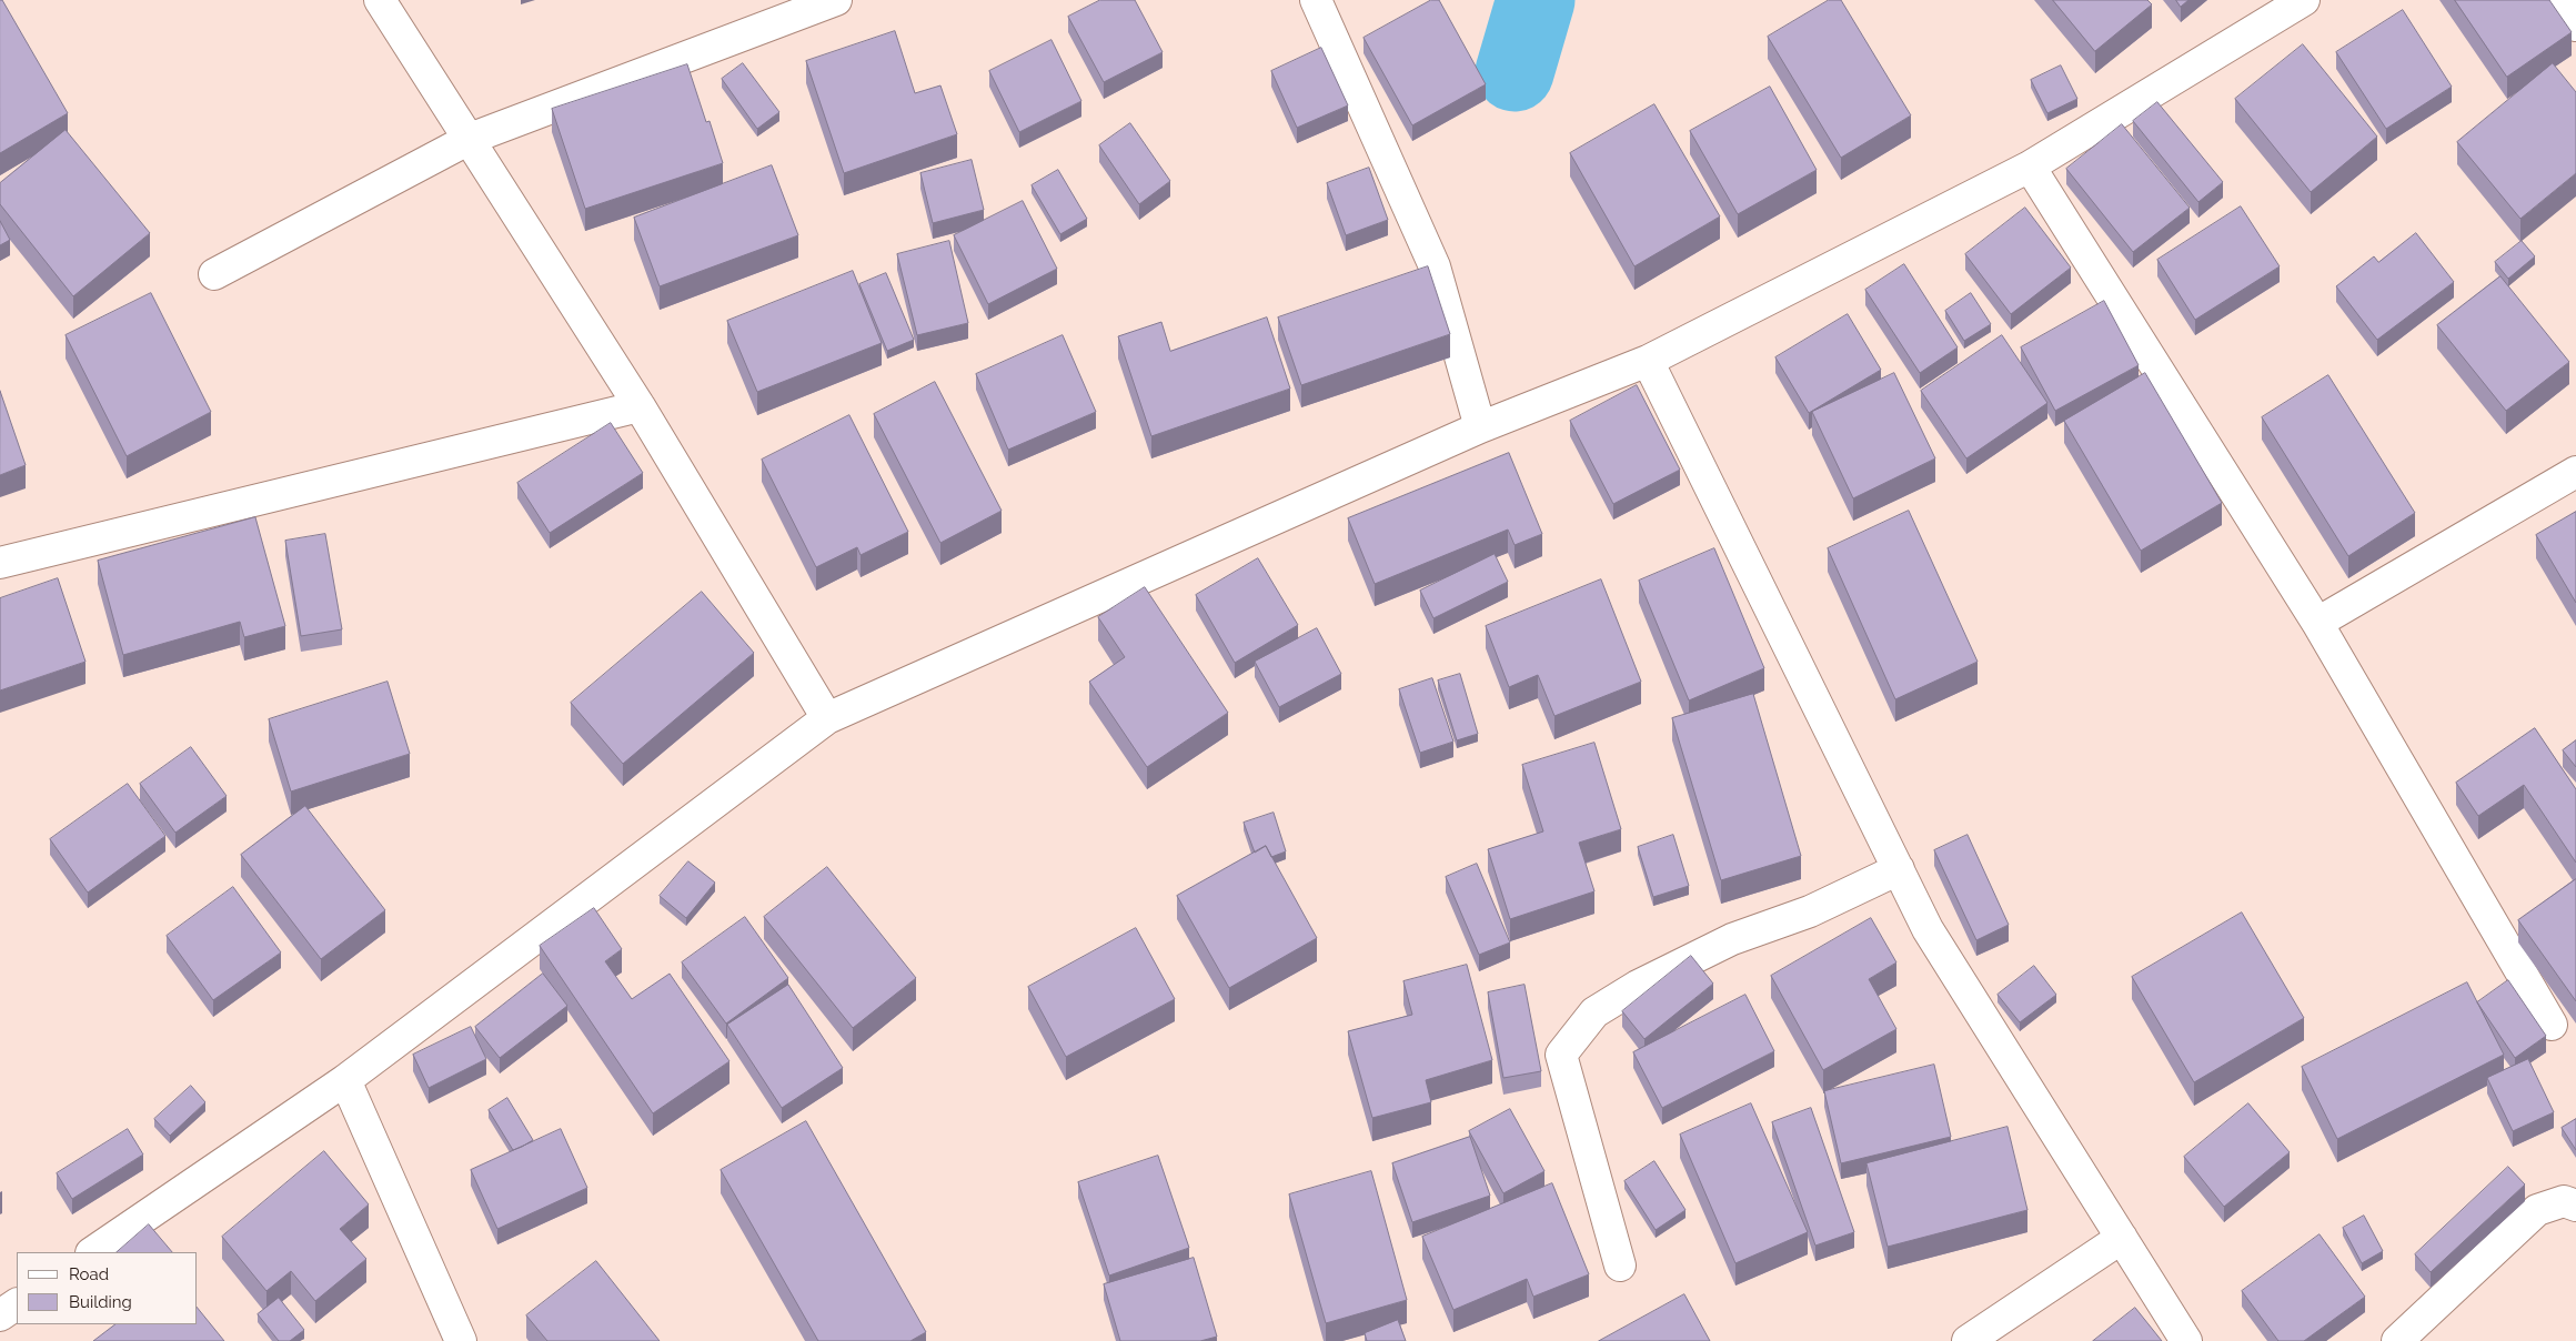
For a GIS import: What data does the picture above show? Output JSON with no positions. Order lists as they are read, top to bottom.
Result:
{
  "legend": ["Road", "Building"]
}
